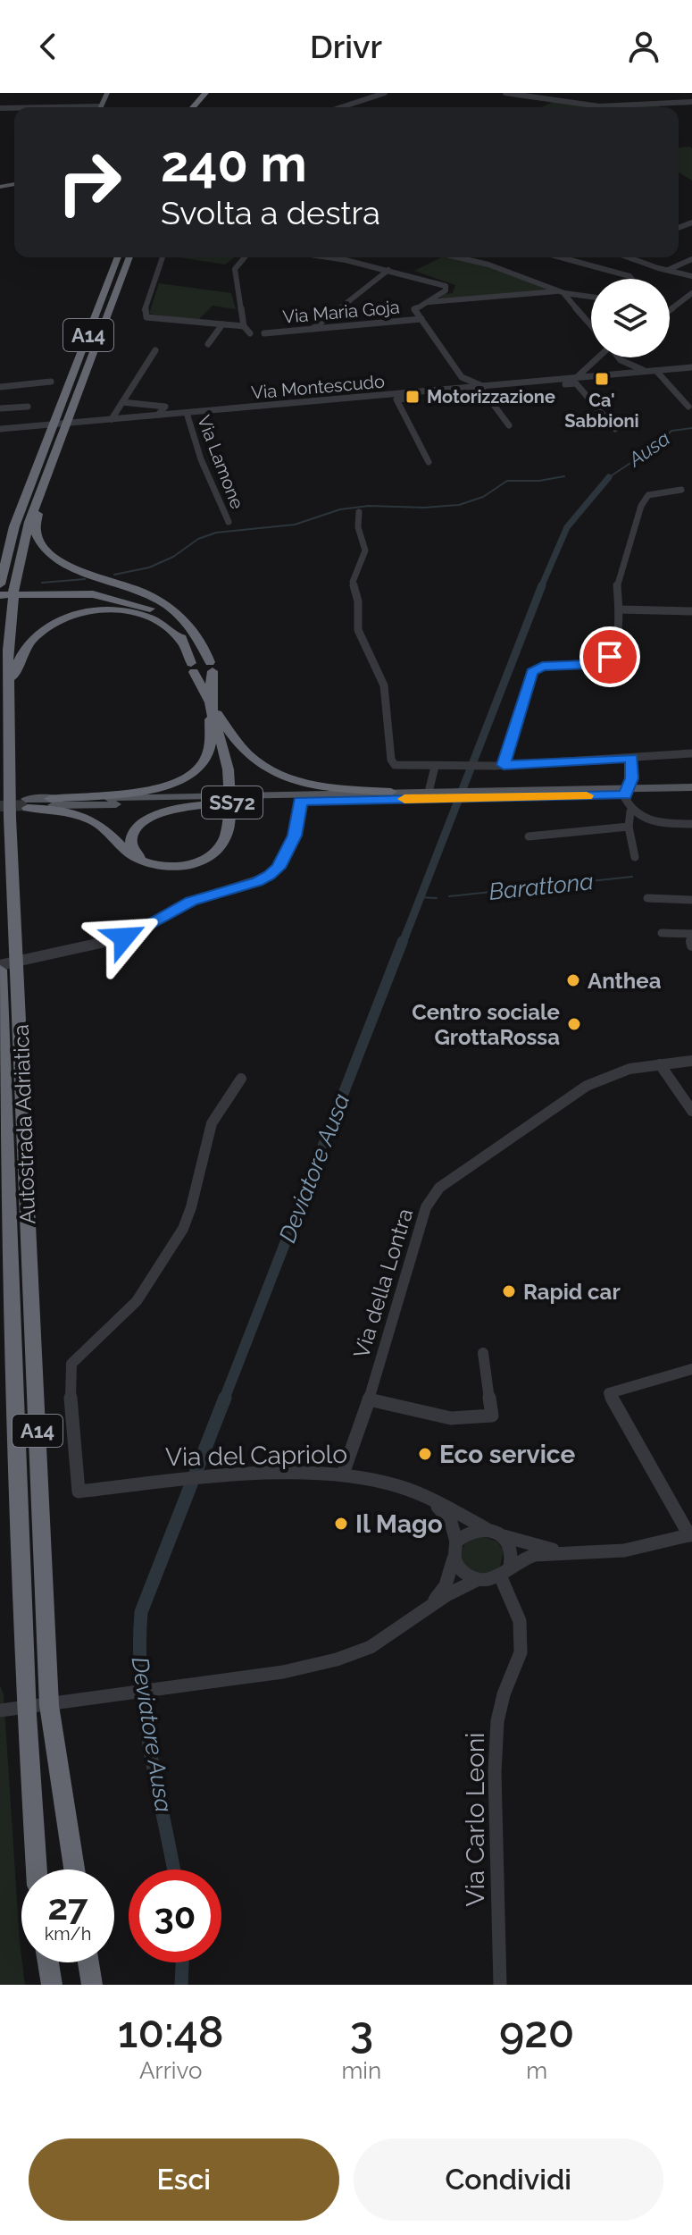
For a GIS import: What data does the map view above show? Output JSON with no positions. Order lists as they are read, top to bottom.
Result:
{
  "streets": {
    "highway": ["A14", "Autostrada Adriatica"],
    "main road": ["SS72"],
    "street": [
      "Via Maria Goja",
      "Via Montescudo",
      "Via Lamone",
      "Via della Lontra",
      "Via del Capriolo",
      "Via Carlo Leoni"
    ]
  },
  "crossings": [
    ["Via Montescudo", "Via Lamone"],
    ["Via della Lontra", "Via del Capriolo"],
    ["Via del Capriolo", "Via Carlo Leoni"]
  ],
  "water": ["Ausa", "Barattona", "Deviatore Ausa"],
  "places": {
    "transit": ["Ca' Sabbioni", "Motorizzazione"],
    "other": [
      "Anthea",
      "Centro sociale GrottaRossa",
      "Rapid car",
      "Eco service",
      "Il Mago"
    ]
  },
  "page": {
    "header": "Drivr",
    "turn": ["240 m", "Svolta a destra"],
    "speed": "27 km/h",
    "limit": "30",
    "eta": [
      "10:48",
      "Arrivo",
      "3",
      "min",
      "920",
      "m"
    ],
    "buttons": ["Esci", "Condividi"]
  }
}
